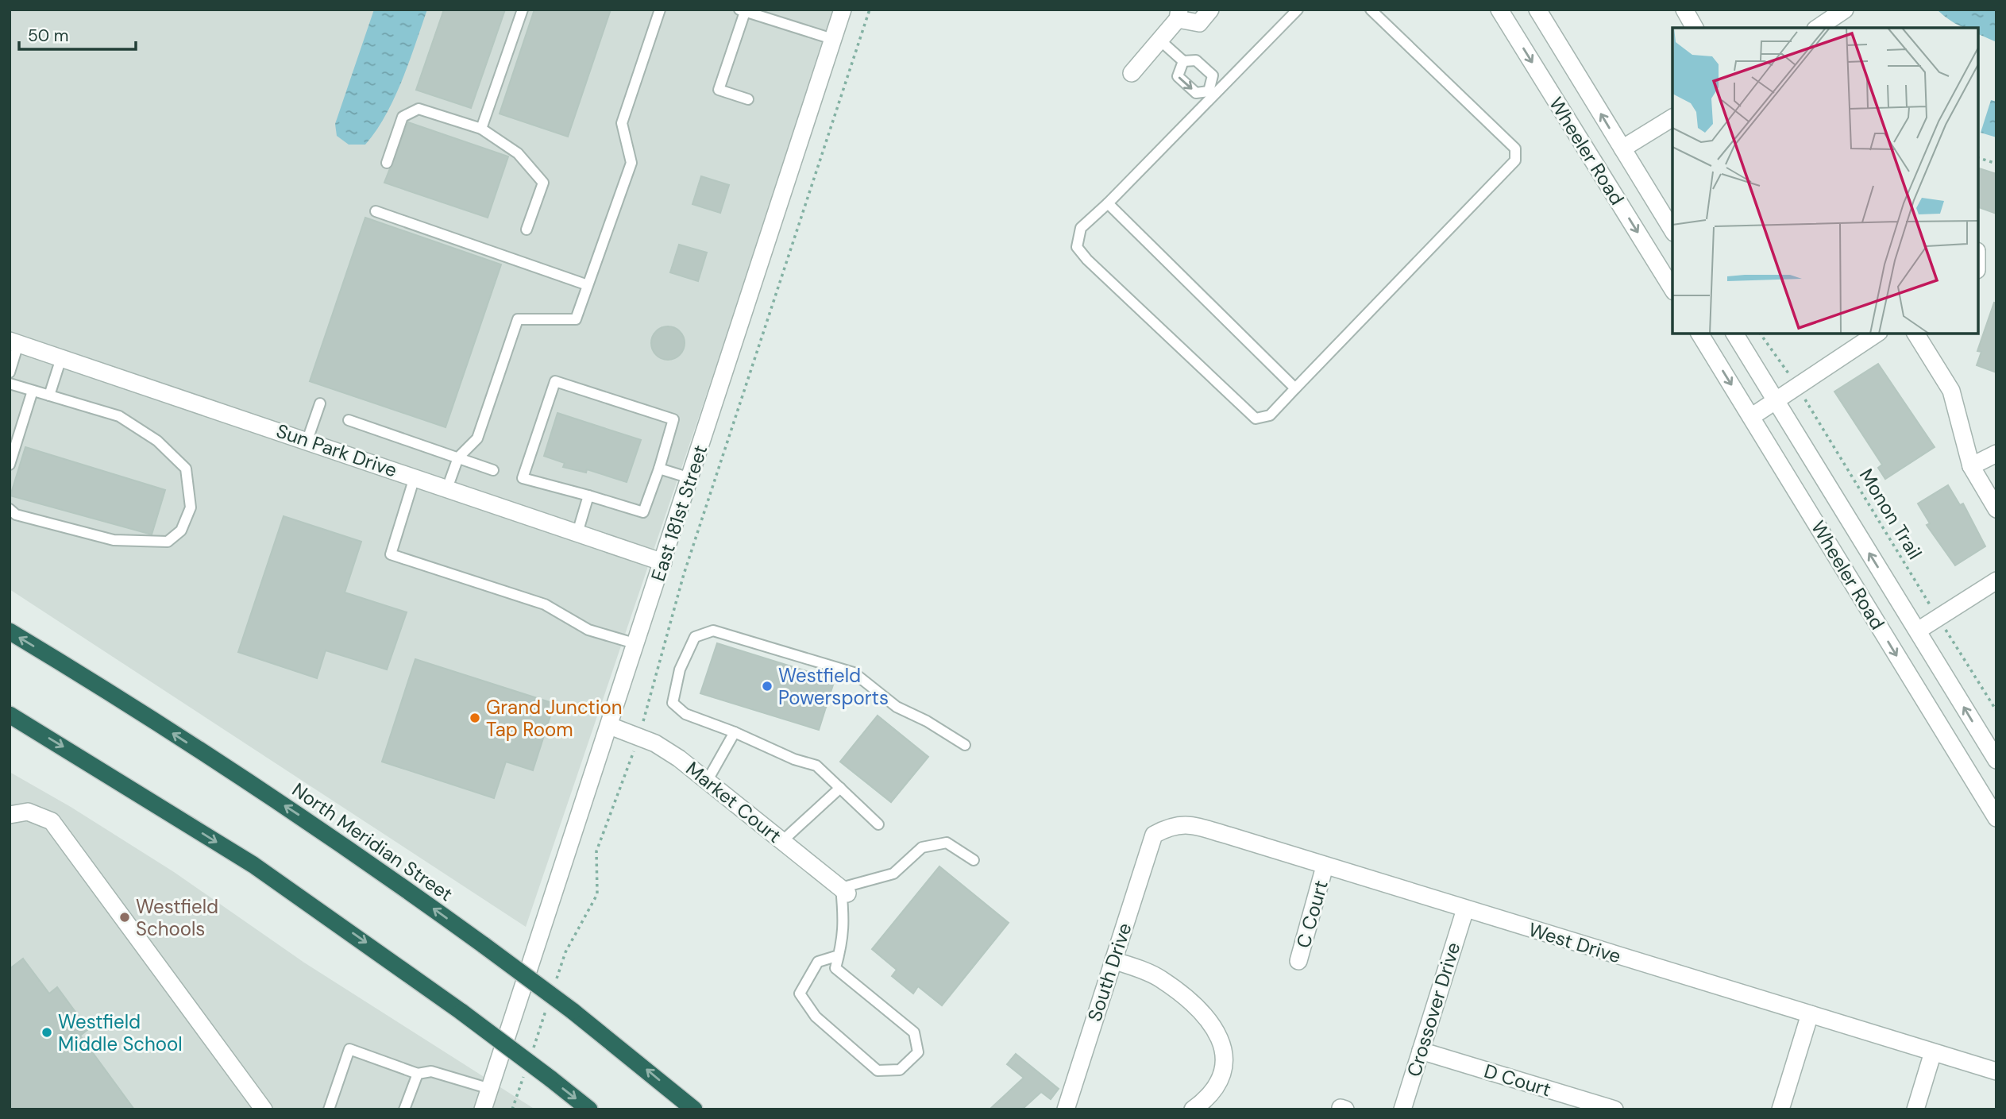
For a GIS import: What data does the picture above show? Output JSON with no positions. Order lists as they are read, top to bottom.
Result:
{
  "streets": {
    "highway": ["North Meridian Street"],
    "street": [
      "Wheeler Road",
      "Sun Park Drive",
      "East 181st Street",
      "Market Court",
      "C Court",
      "West Drive",
      "South Drive",
      "Crossover Drive",
      "D Court"
    ],
    "path": ["Monon Trail"]
  },
  "crossings": [
    ["Sun Park Drive", "East 181st Street"],
    ["East 181st Street", "Market Court"],
    ["C Court", "West Drive"],
    ["West Drive", "South Drive"],
    ["West Drive", "Crossover Drive"],
    ["Crossover Drive", "D Court"]
  ],
  "places": [
    "Westfield Powersports",
    "Grand Junction Tap Room",
    "Westfield Schools",
    "Westfield Middle School"
  ],
  "scale_bar": "50 m"
}
